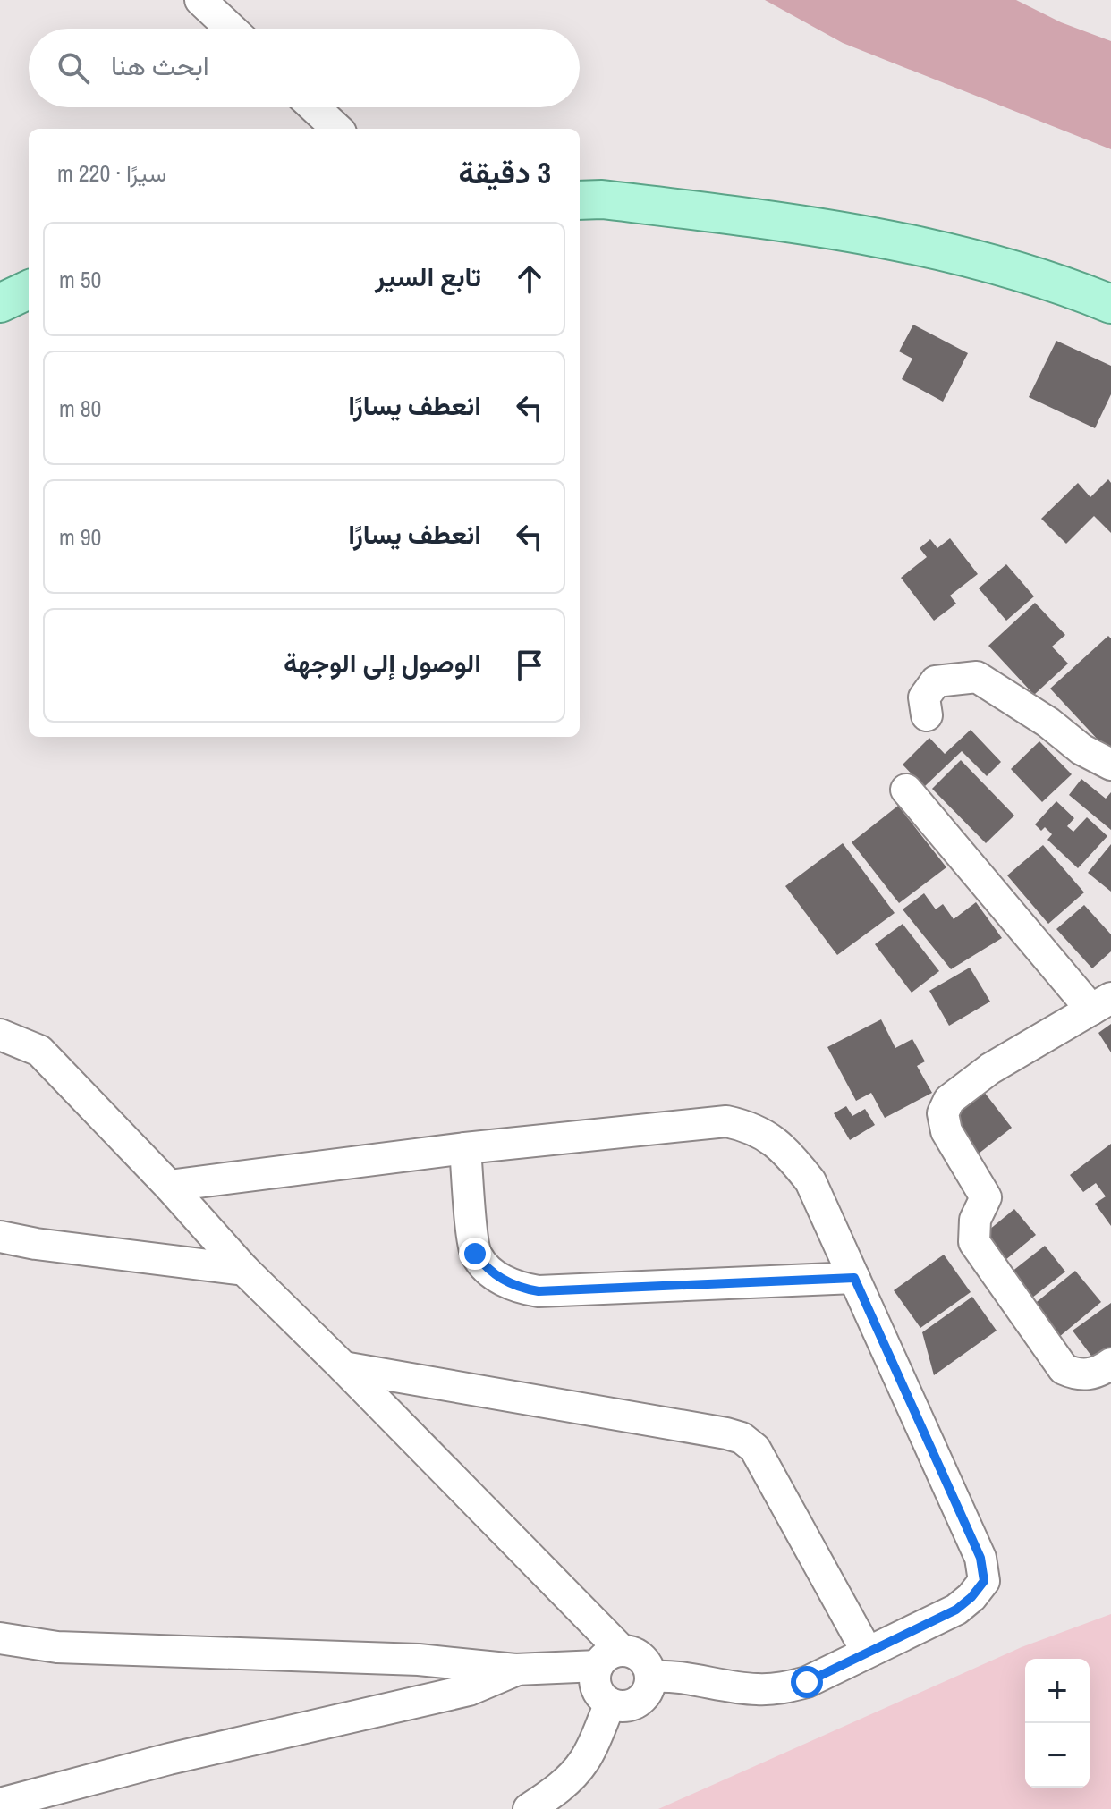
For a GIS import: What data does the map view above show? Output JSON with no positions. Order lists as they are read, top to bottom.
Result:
{
  "page": {
    "search": "ابحث هنا",
    "heading": ["3 دقيقة", "سيرًا · 220 m"],
    "list": [
      ["تابع السير", "50 m"],
      ["انعطف يسارًا", "80 m"],
      ["انعطف يسارًا", "90 m"],
      "الوصول إلى الوجهة"
    ],
    "map_buttons": ["+", "−"]
  }
}
